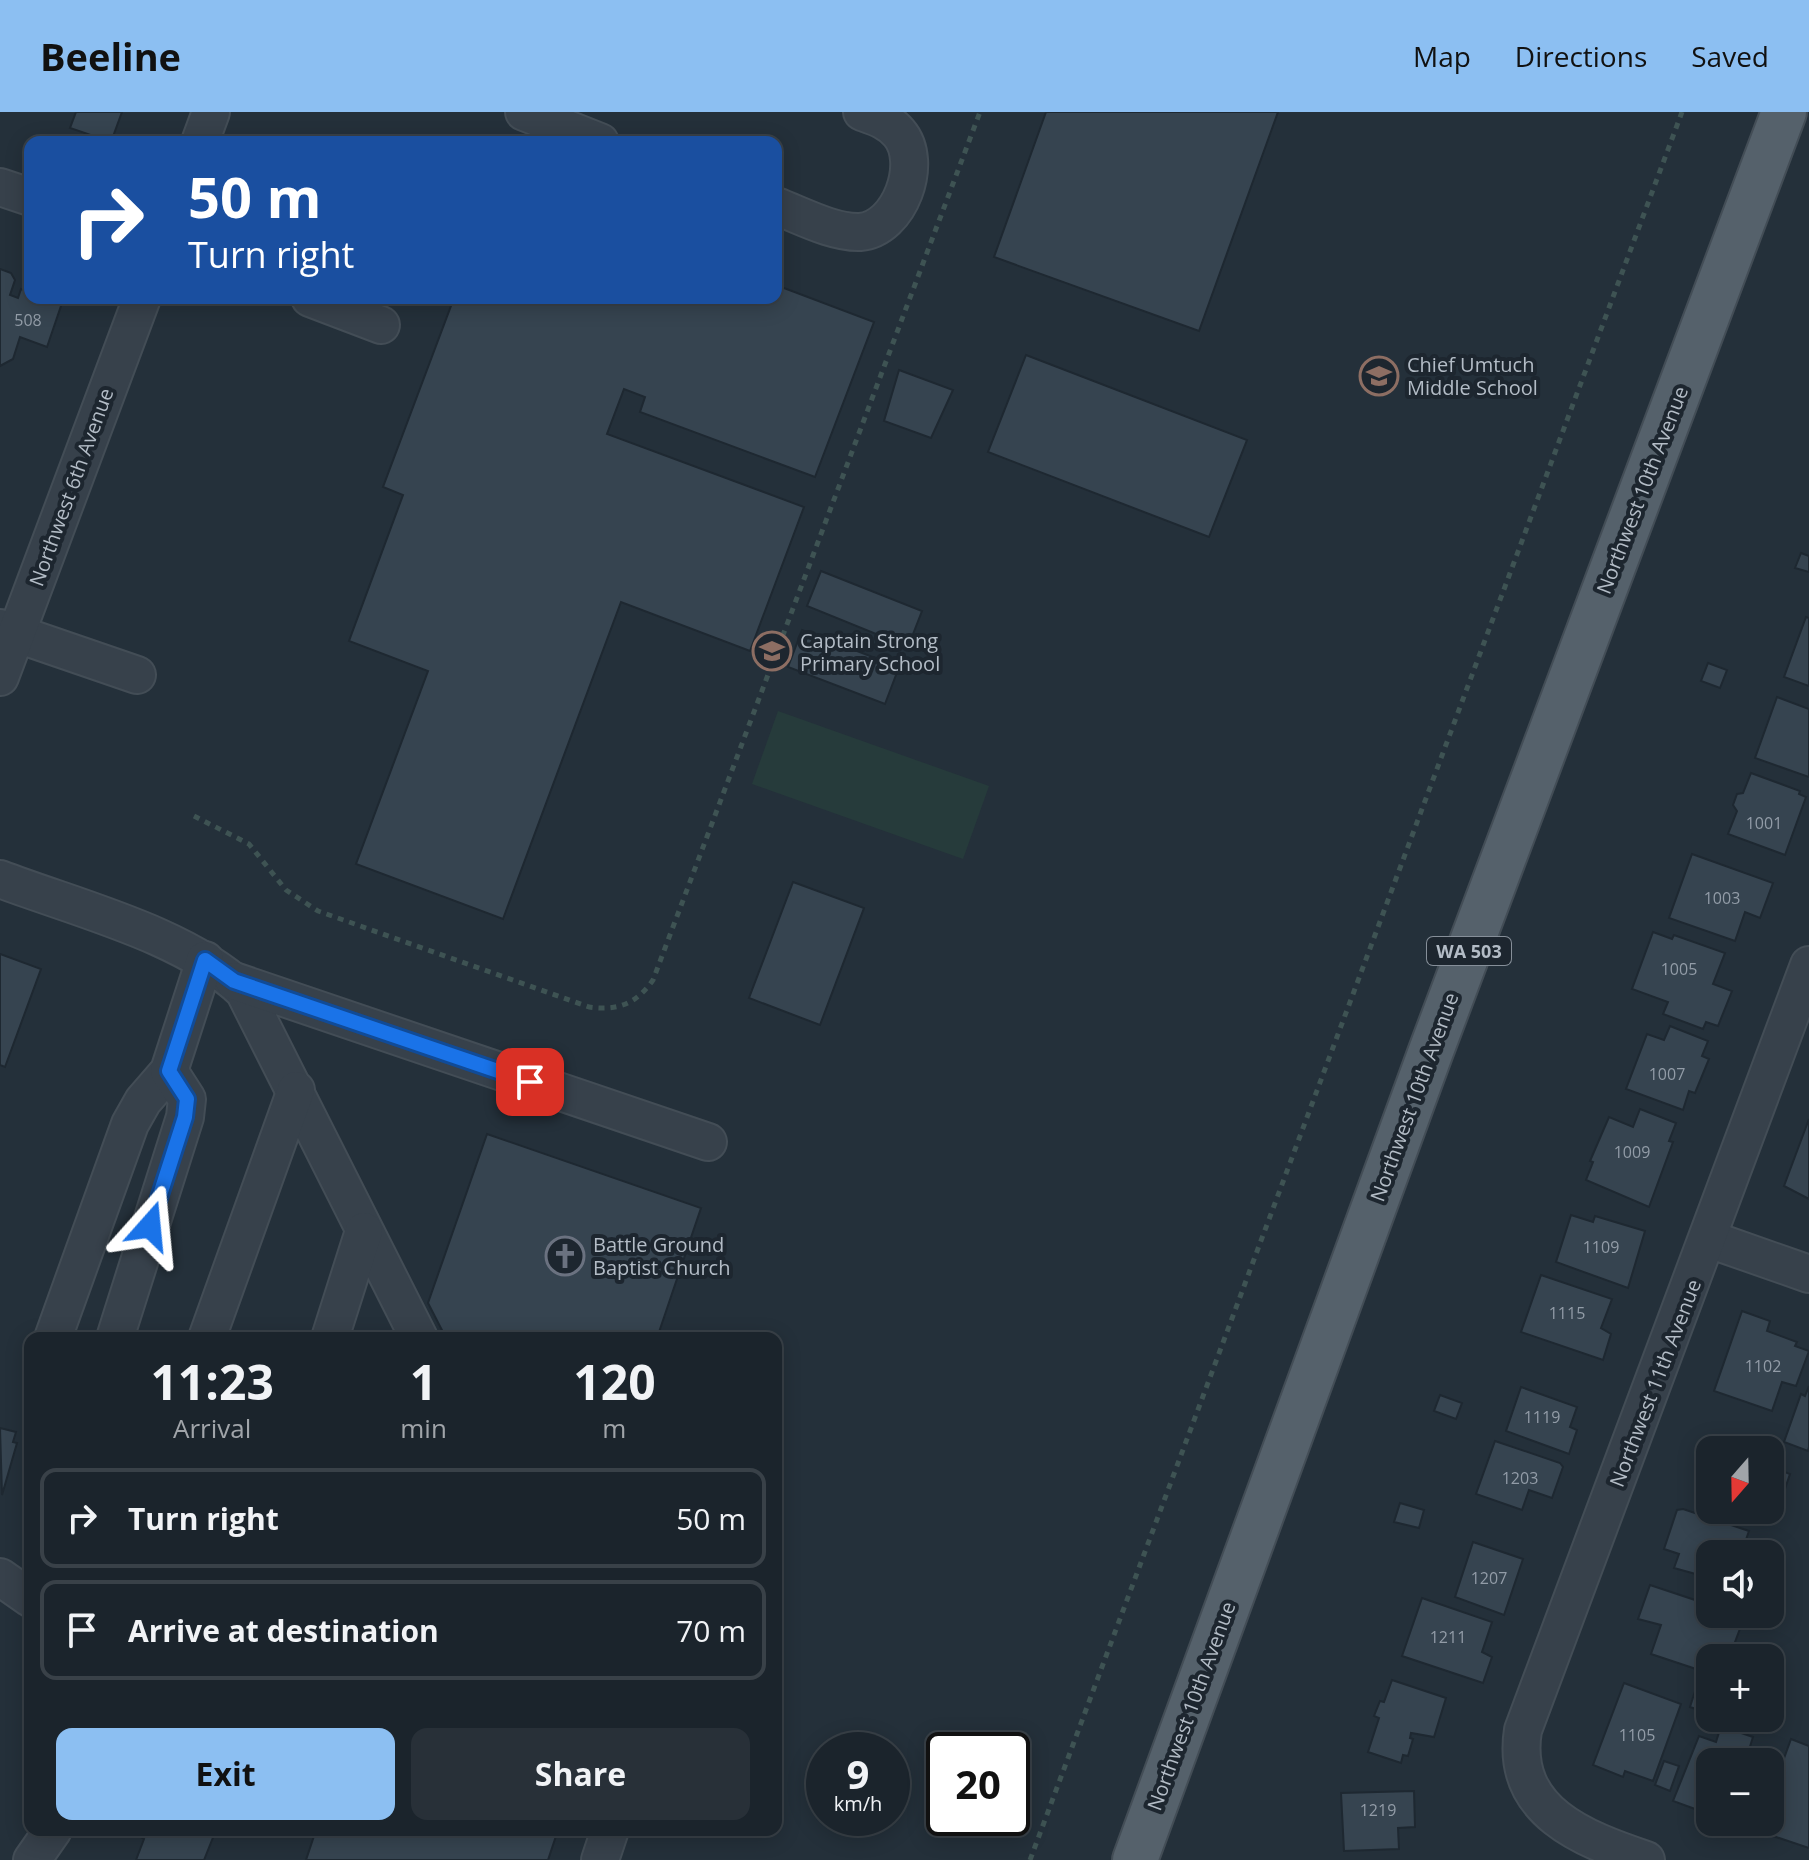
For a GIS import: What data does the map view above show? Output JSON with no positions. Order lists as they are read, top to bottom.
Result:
{
  "streets": {
    "main road": ["Northwest 10th Avenue", "WA 503"],
    "street": ["Northwest 6th Avenue", "Northwest 11th Avenue"]
  },
  "places": {
    "school or university": ["Chief Umtuch Middle School", "Captain Strong Primary School"],
    "church": ["Battle Ground Baptist Church"]
  },
  "house_numbers": [
    "508",
    "1001",
    "1003",
    "1005",
    "1007",
    "1009",
    "1109",
    "1115",
    "1102",
    "1119",
    "1203",
    "1207",
    "1211",
    "1105",
    "1219"
  ],
  "north": "bottom",
  "page": {
    "header": "Beeline",
    "nav": ["Map", "Directions", "Saved"],
    "turn": ["50 m", "Turn right"],
    "eta": [
      "11:23",
      "Arrival",
      "1",
      "min",
      "120",
      "m"
    ],
    "map_buttons": ["+", "−"],
    "list": [
      {
        "name": "Turn right",
        "value": "50 m"
      },
      {
        "name": "Arrive at destination",
        "value": "70 m"
      }
    ],
    "buttons": ["Exit", "Share"],
    "speed": "9 km/h",
    "limit": "20"
  }
}
